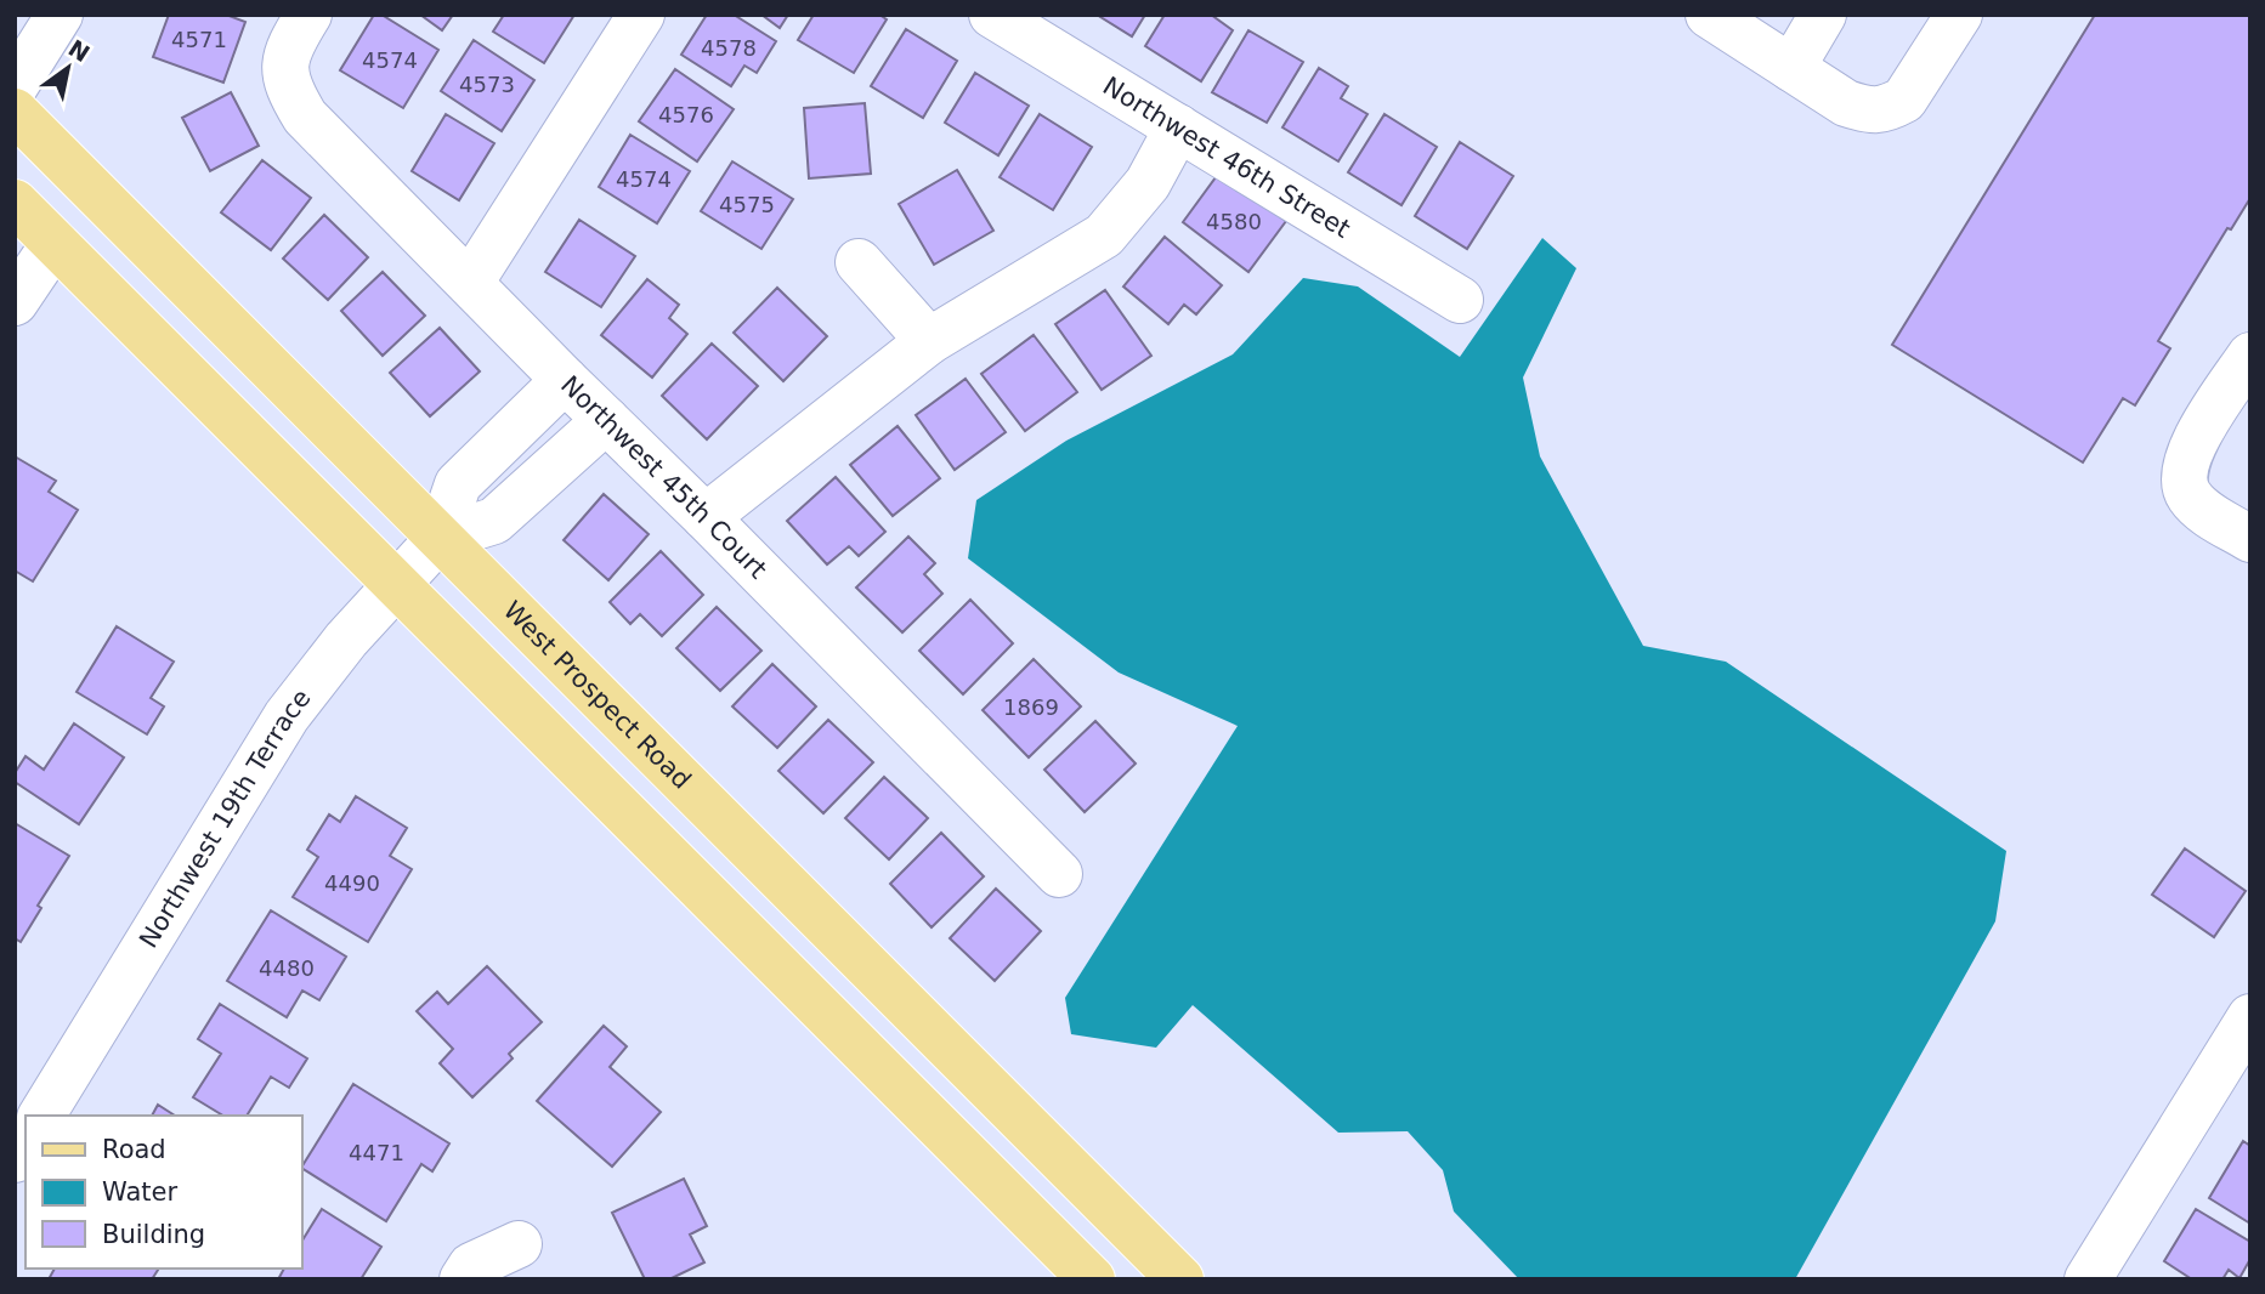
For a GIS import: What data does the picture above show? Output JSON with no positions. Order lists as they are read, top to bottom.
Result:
{
  "streets": {
    "main road": ["West Prospect Road"],
    "street": ["Northwest 46th Street", "Northwest 45th Court", "Northwest 19th Terrace"]
  },
  "crossings": [
    ["Northwest 45th Court", "Northwest 19th Terrace"],
    ["West Prospect Road", "Northwest 19th Terrace"]
  ],
  "house_numbers": [
    "4571",
    "4578",
    "4574",
    "4573",
    "4576",
    "4574",
    "4575",
    "4580",
    "1869",
    "4490",
    "4480",
    "4471"
  ],
  "legend": ["Road", "Water", "Building"],
  "north": "top right"
}
